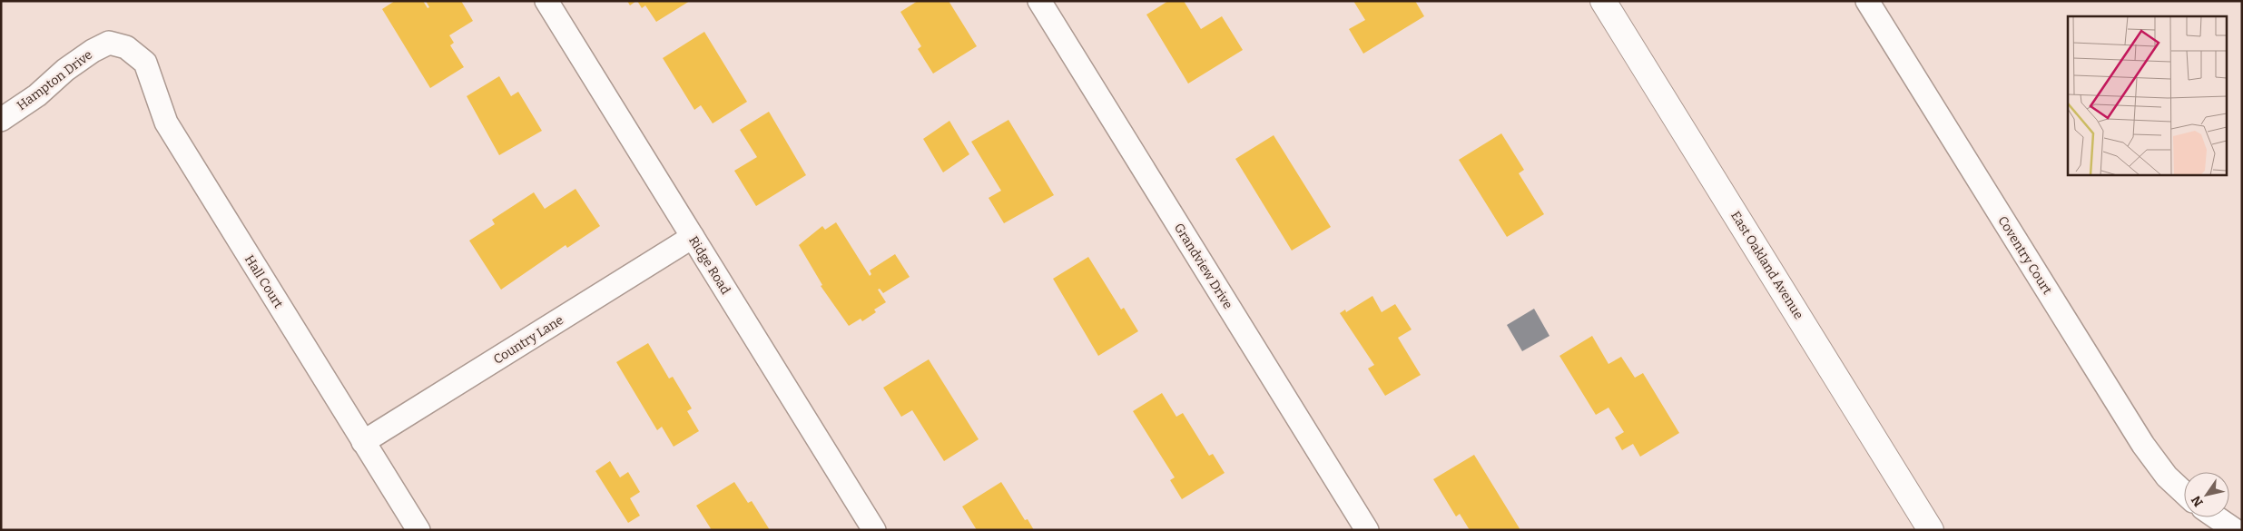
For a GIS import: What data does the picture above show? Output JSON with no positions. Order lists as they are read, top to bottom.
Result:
{
  "streets": {
    "main road": ["East Oakland Avenue"],
    "street": [
      "Hampton Drive",
      "Coventry Court",
      "Ridge Road",
      "Grandview Drive",
      "Hall Court",
      "Country Lane"
    ]
  },
  "crossings": [
    ["Hampton Drive", "Hall Court"],
    ["Ridge Road", "Country Lane"],
    ["Hall Court", "Country Lane"]
  ],
  "north": "bottom left"
}
